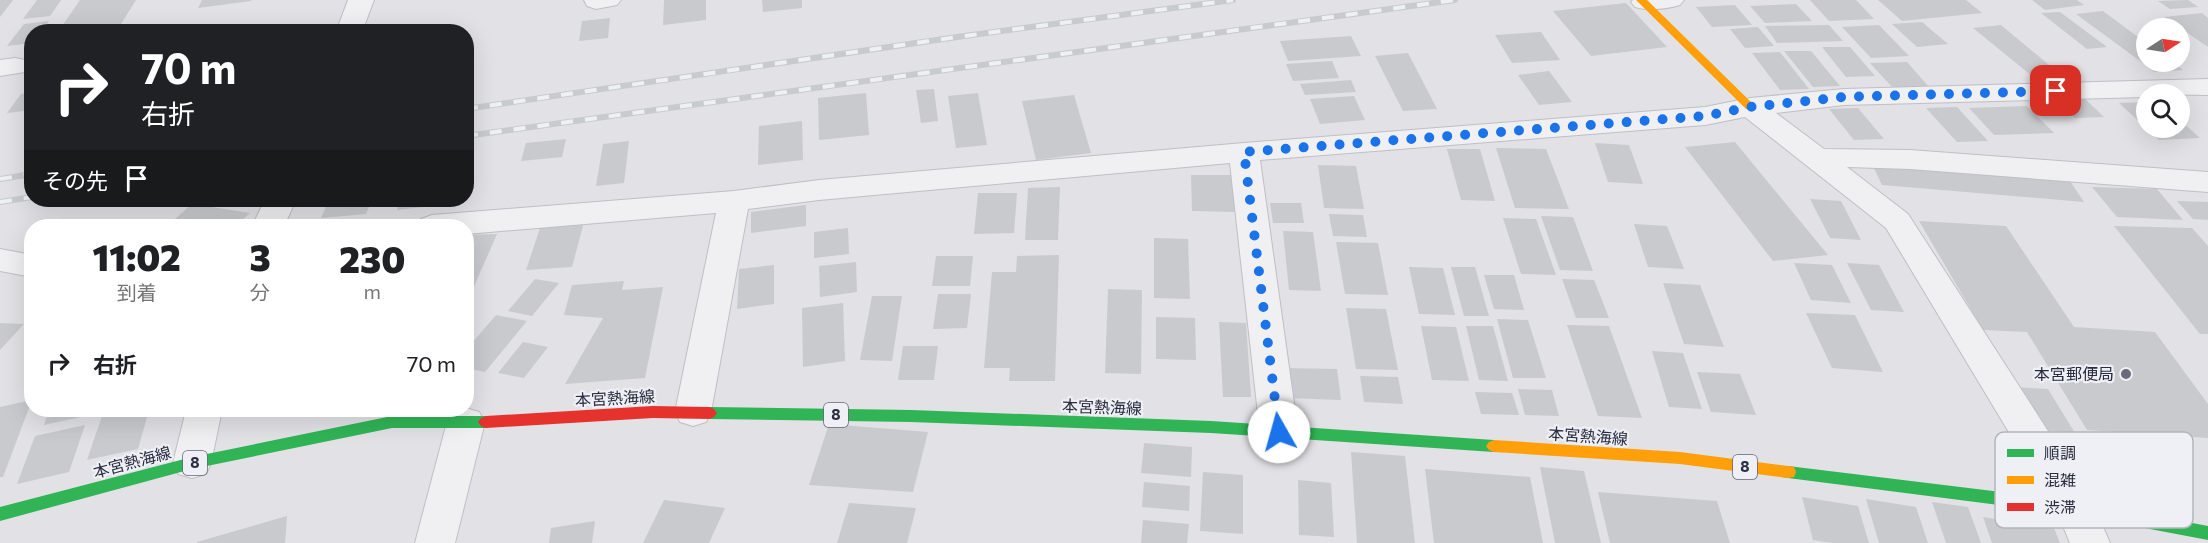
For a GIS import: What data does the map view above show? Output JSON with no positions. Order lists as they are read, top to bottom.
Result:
{
  "streets": {
    "main road": ["本宮熱海線", "8"]
  },
  "places": ["本宮郵便局"],
  "legend": ["順調", "混雑", "渋滞"],
  "north": "right",
  "page": {
    "turn": ["70 m", "右折"],
    "then": "その先",
    "eta": [
      "11:02",
      "到着",
      "3",
      "分",
      "230",
      "m"
    ],
    "list": [
      {
        "name": "右折",
        "value": "70 m"
      }
    ]
  }
}
